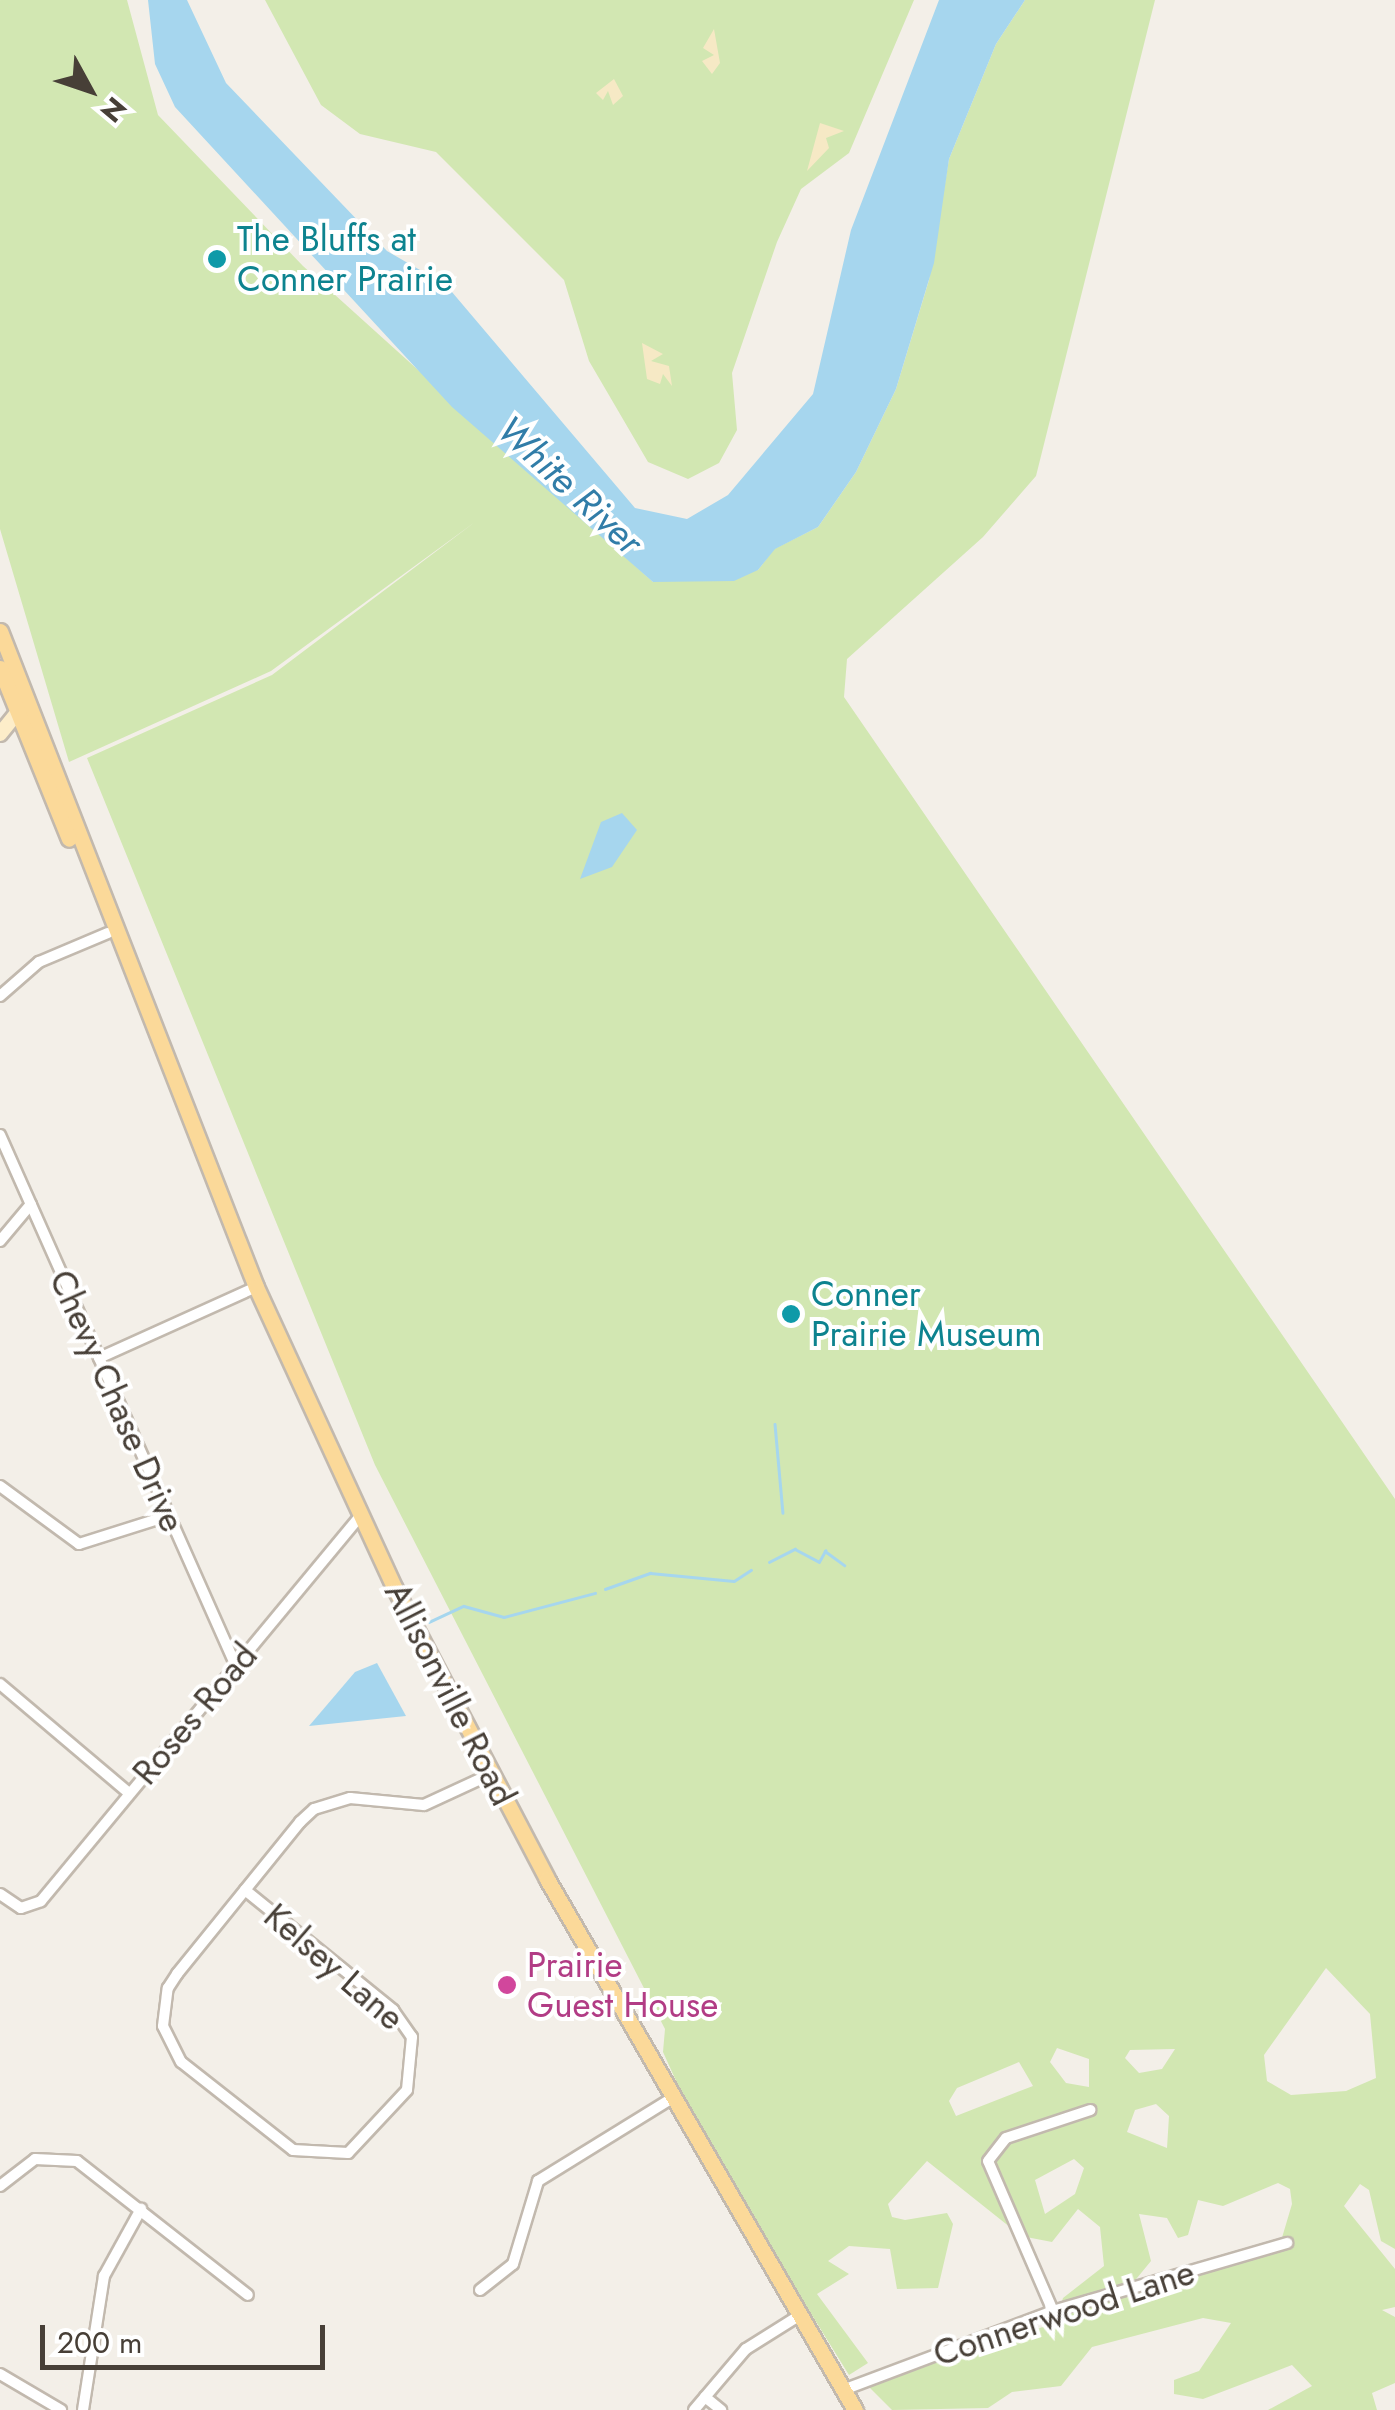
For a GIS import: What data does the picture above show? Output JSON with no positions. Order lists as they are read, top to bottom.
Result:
{
  "streets": {
    "main road": ["Allisonville Road"],
    "street": [
      "Chevy Chase Drive",
      "Roses Road",
      "Kelsey Lane",
      "Connerwood Lane"
    ]
  },
  "crossings": [
    ["Chevy Chase Drive", "Roses Road"],
    ["Allisonville Road", "Roses Road"],
    ["Allisonville Road", "Connerwood Lane"]
  ],
  "water": ["White River"],
  "places": ["The Bluffs at Conner Prairie", "Conner Prairie Museum", "Prairie Guest House"],
  "scale_bar": "200 m",
  "north": "bottom right"
}
